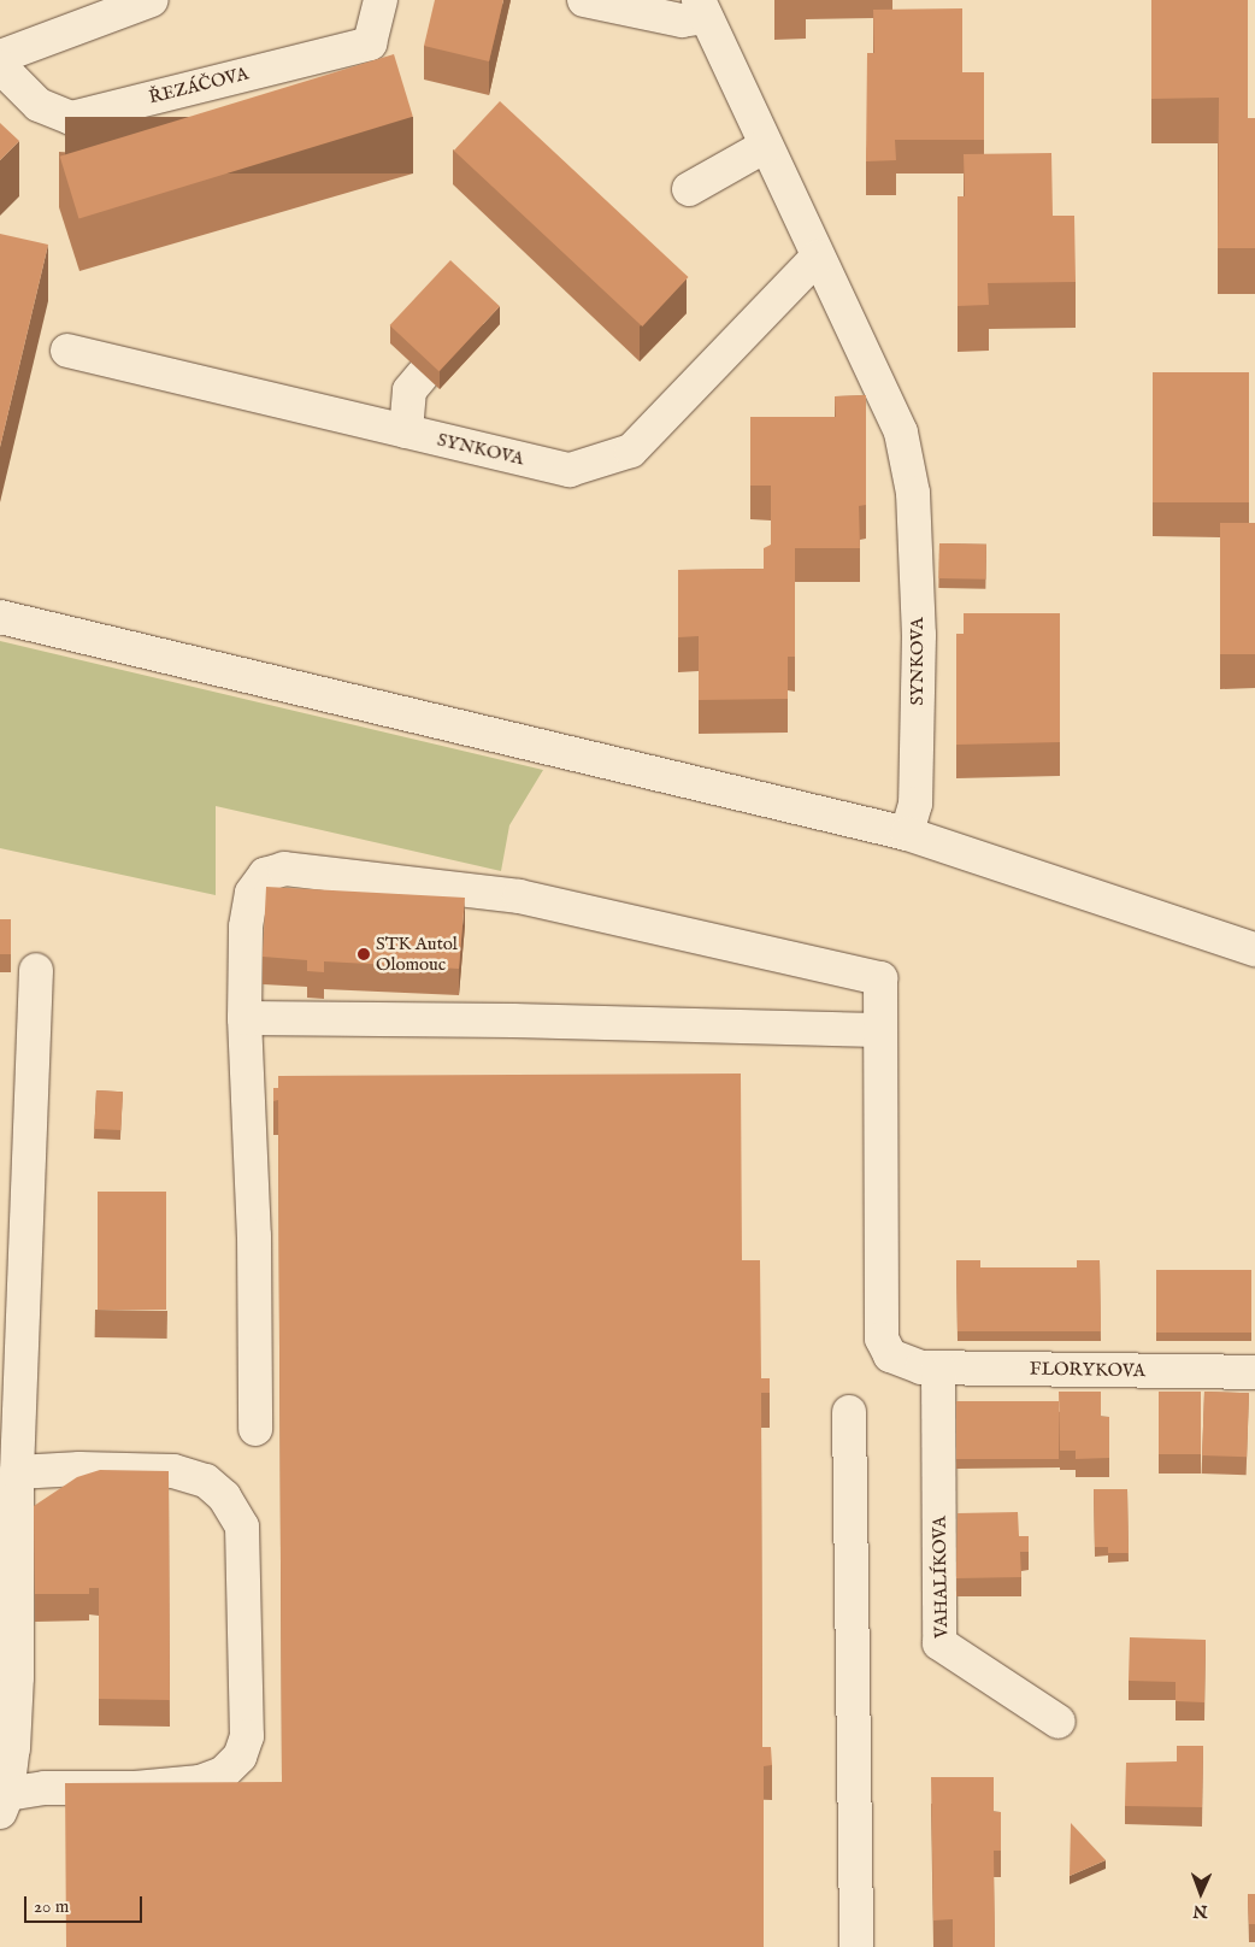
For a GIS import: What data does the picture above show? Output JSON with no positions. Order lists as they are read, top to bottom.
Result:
{
  "streets": {
    "street": [
      "ŘEZÁČOVA",
      "SYNKOVA",
      "FLORYKOVA",
      "VAHALÍKOVA"
    ]
  },
  "crossings": [
    ["FLORYKOVA", "VAHALÍKOVA"]
  ],
  "places": ["STK Autol Olomouc"],
  "scale_bar": "20 m",
  "north": "bottom"
}
